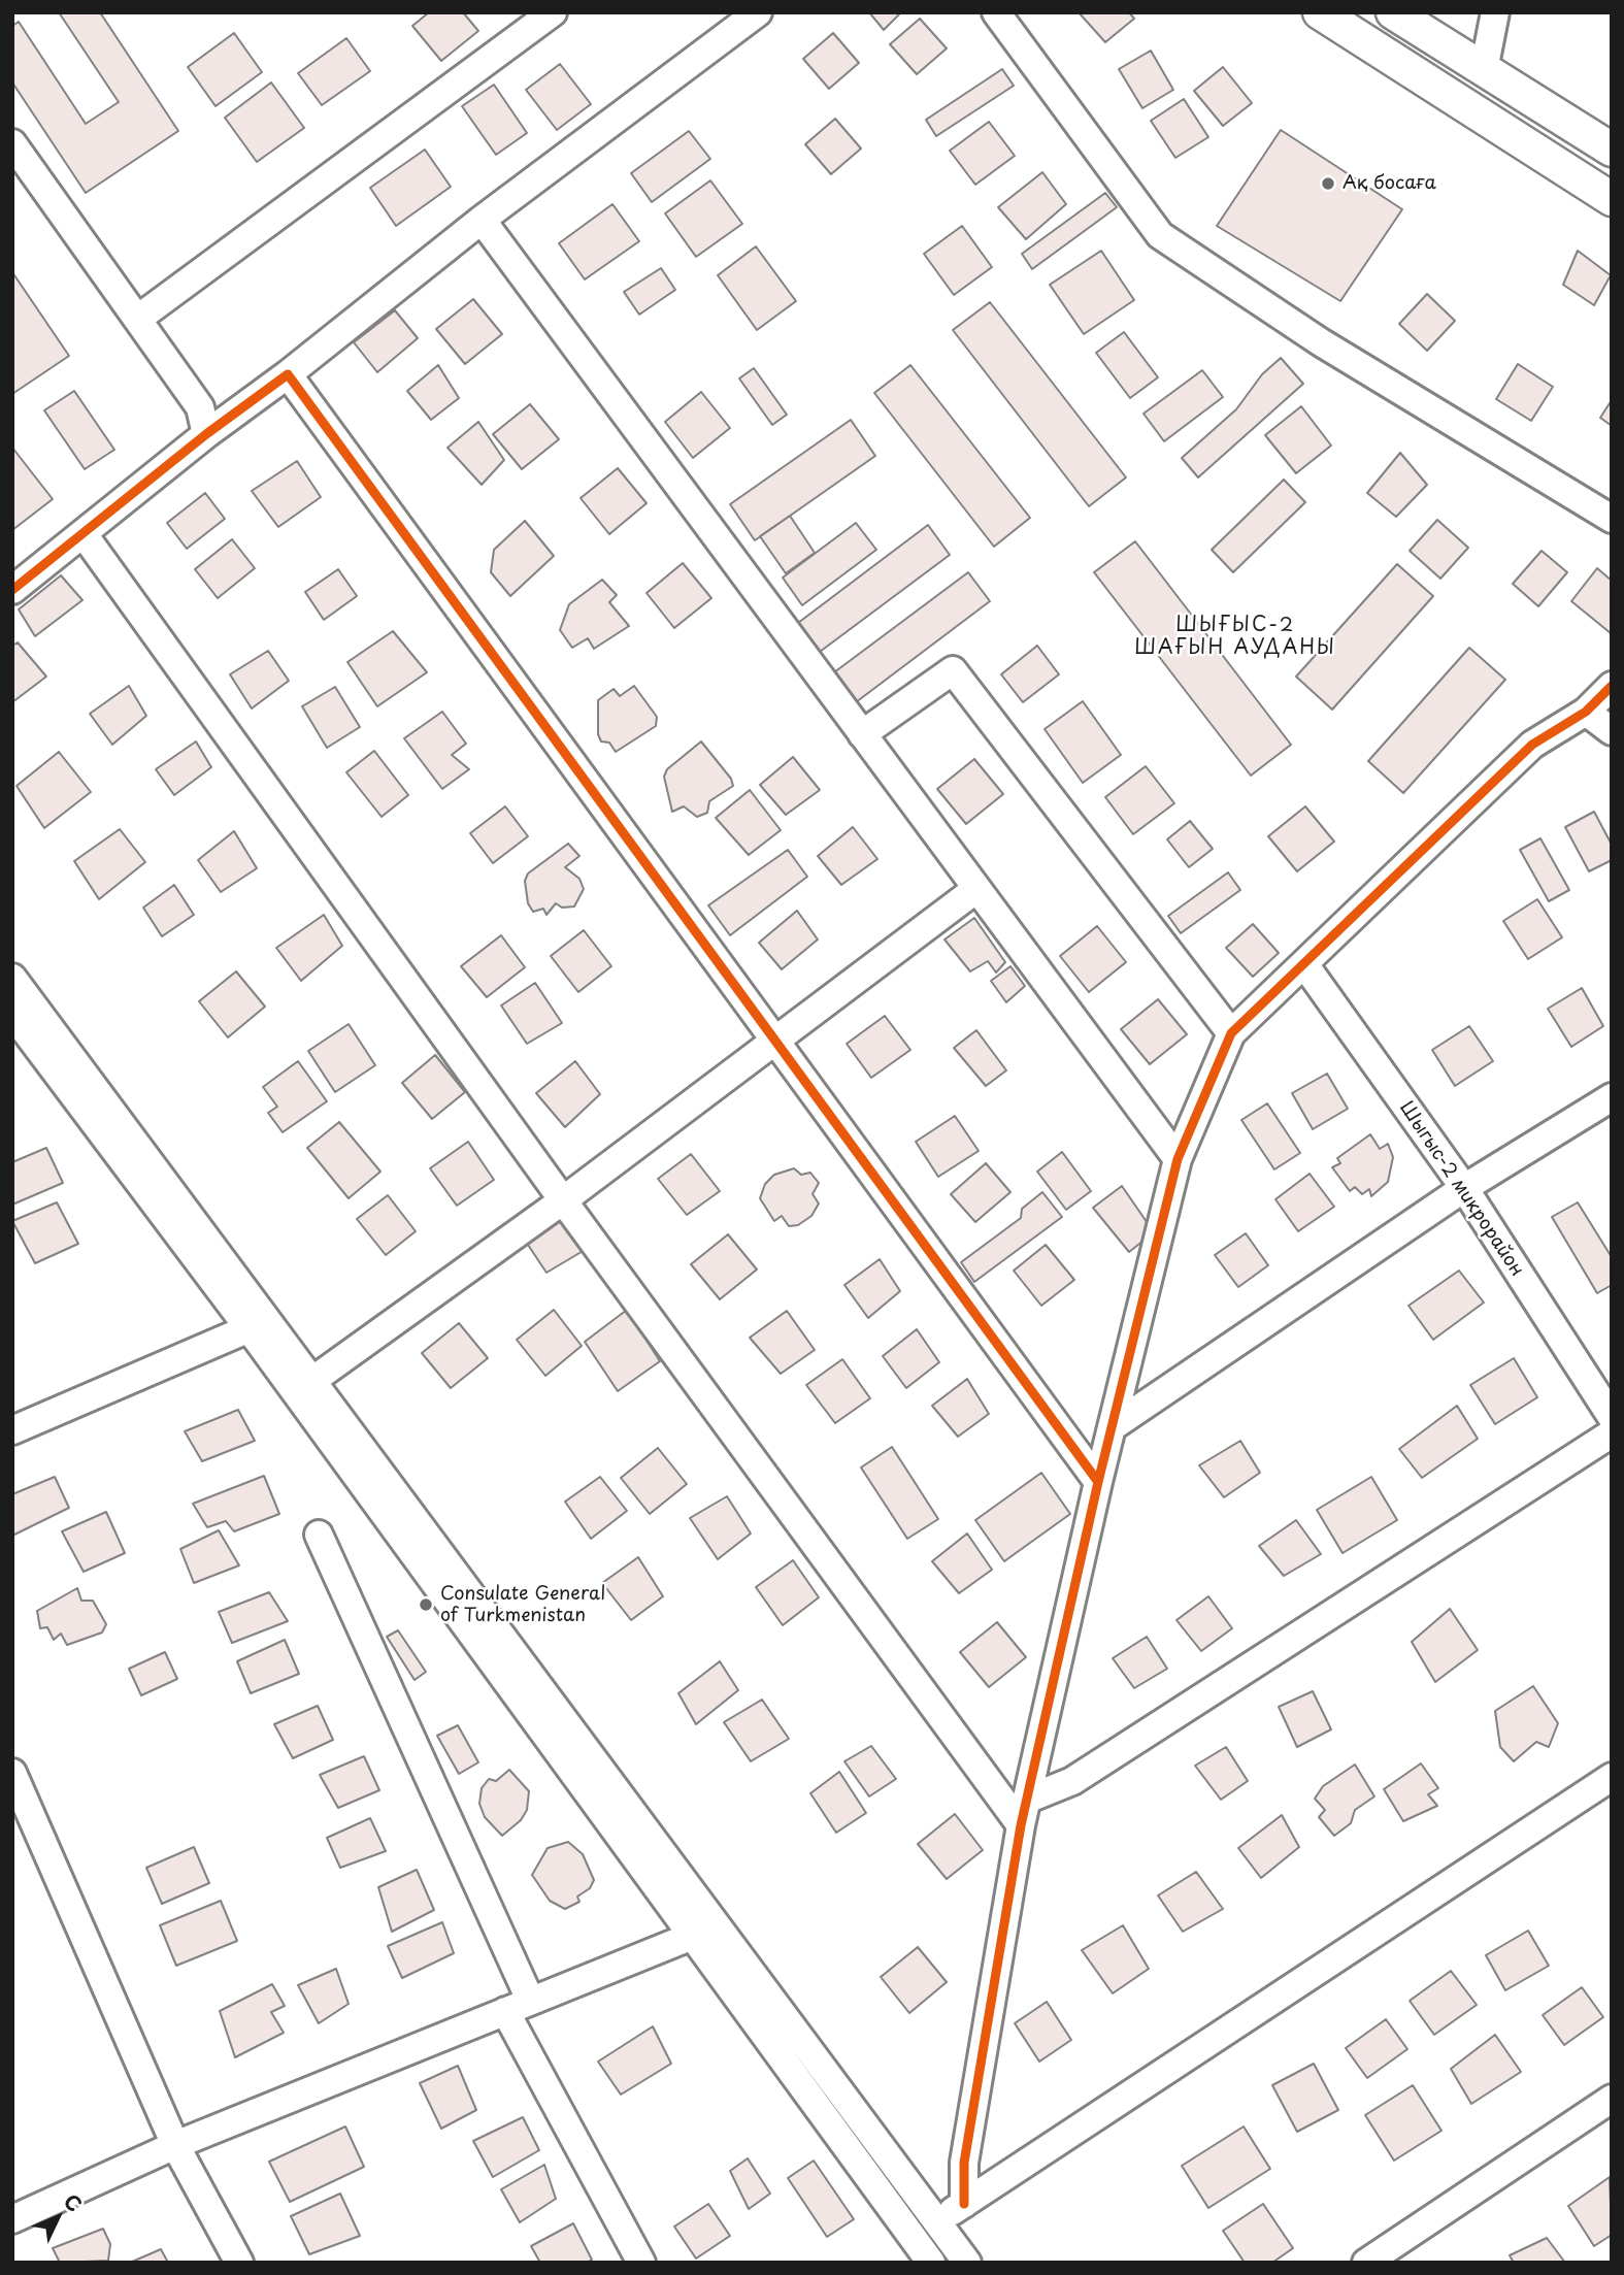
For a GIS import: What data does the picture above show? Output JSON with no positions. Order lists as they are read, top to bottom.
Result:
{
  "streets": {
    "street": ["Шыгыс-2 микрорайон"]
  },
  "districts": ["ШЫҒЫС-2 ШАҒЫН АУДАНЫ"],
  "places": ["Ақ босаға", "Consulate General of Turkmenistan"],
  "north": "top right"
}
